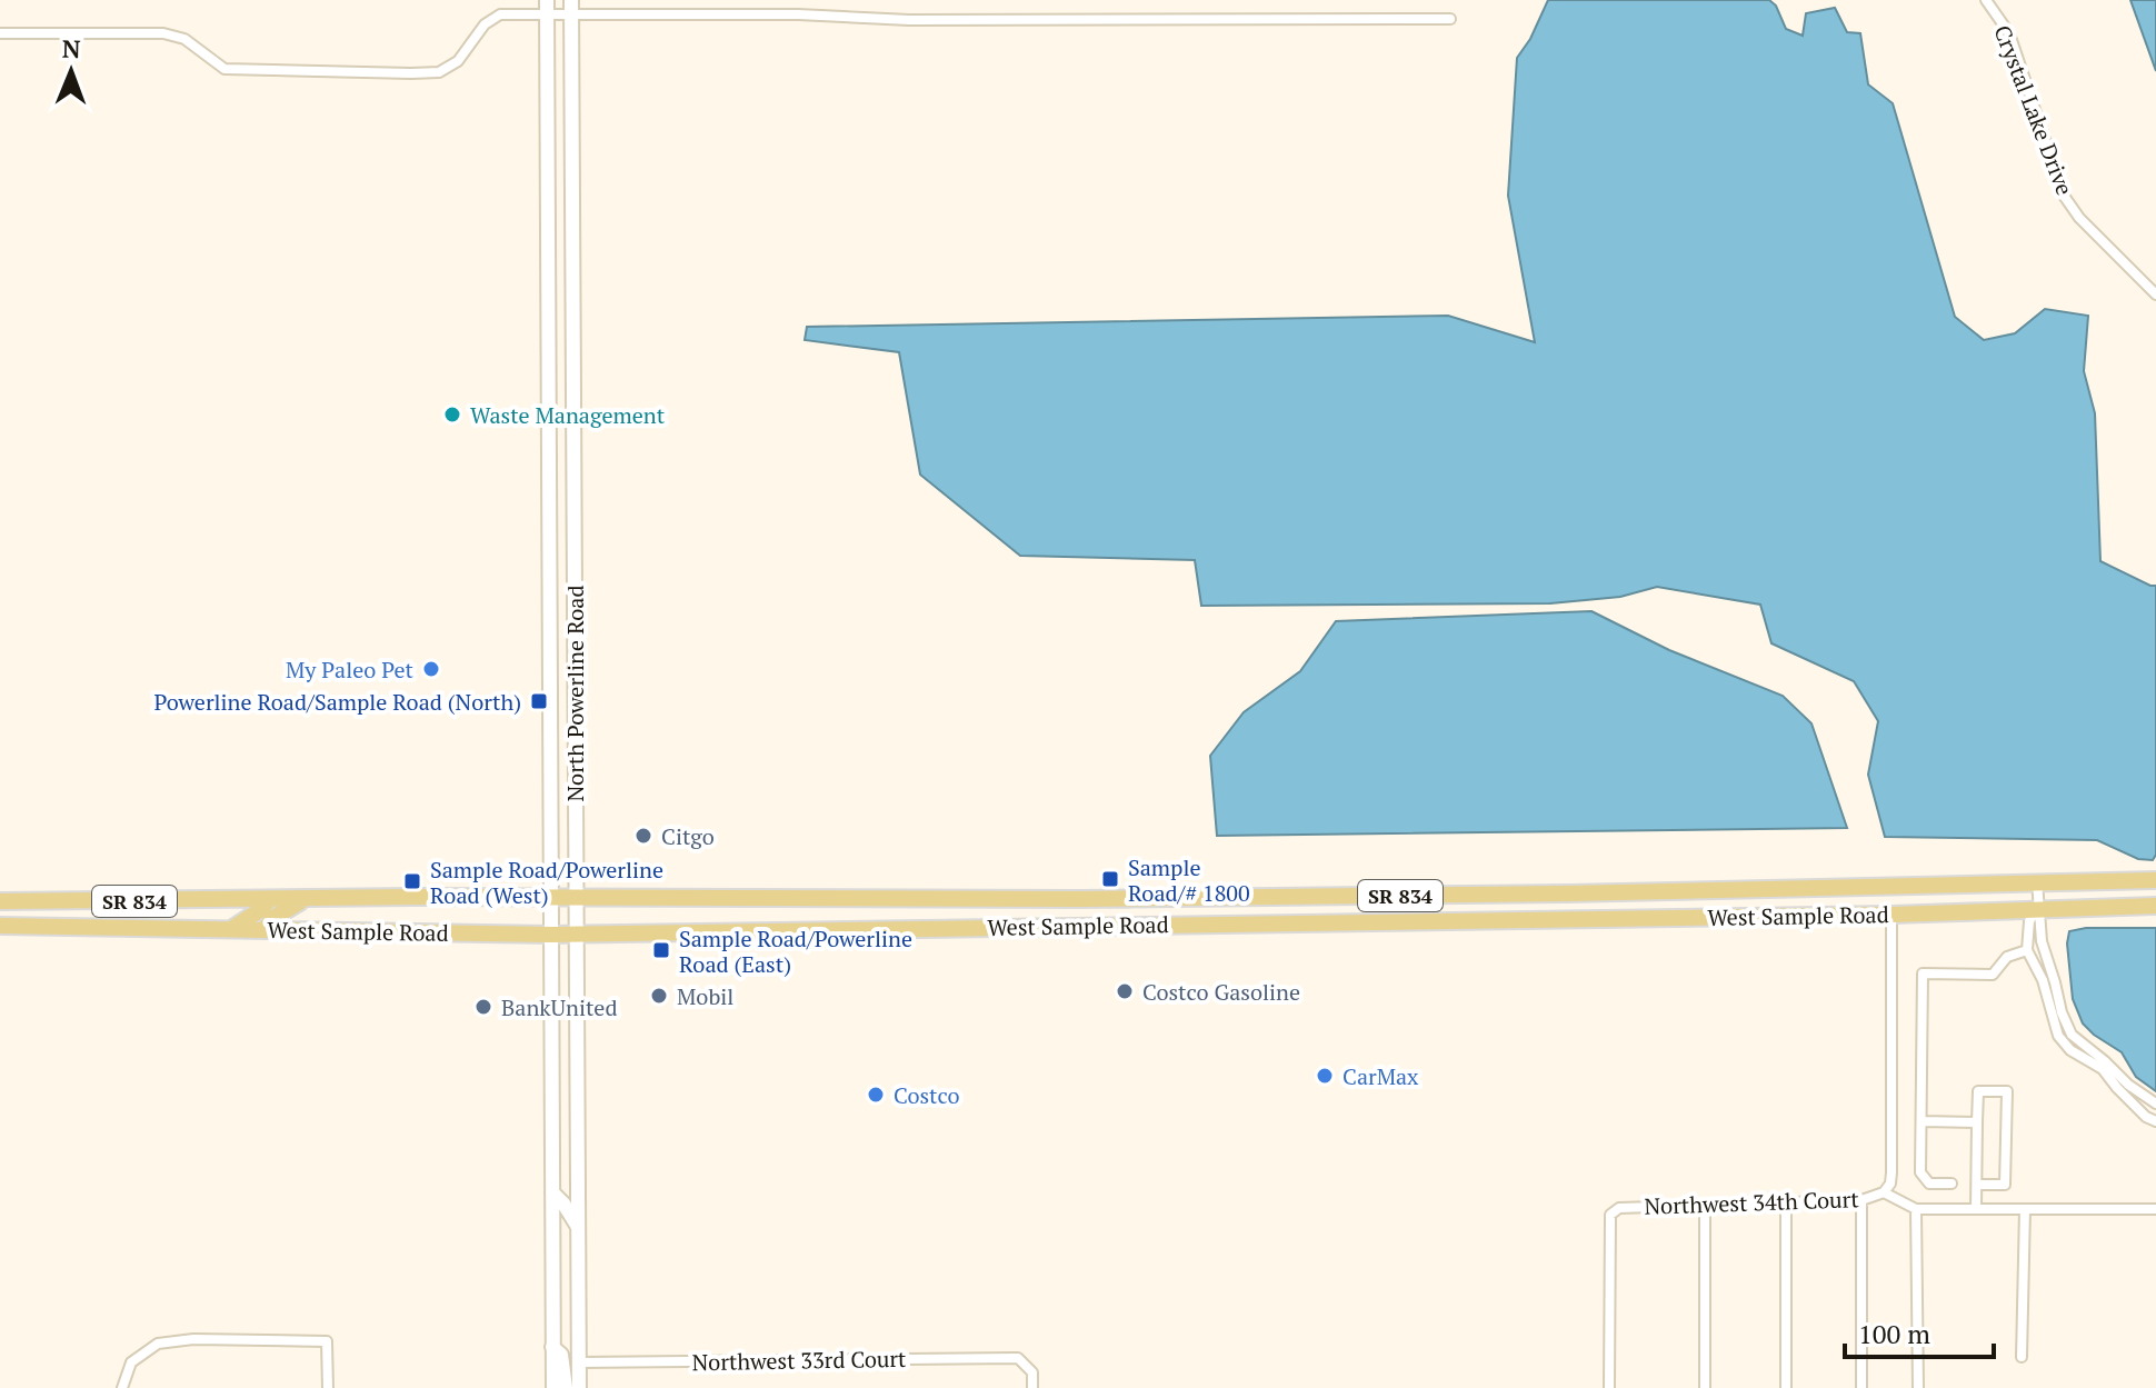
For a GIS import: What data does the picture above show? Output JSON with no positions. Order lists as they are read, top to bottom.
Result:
{
  "streets": {
    "main road": ["North Powerline Road", "SR 834", "West Sample Road"],
    "street": ["Crystal Lake Drive", "Northwest 34th Court", "Northwest 33rd Court"]
  },
  "crossings": [
    ["North Powerline Road", "West Sample Road"],
    ["North Powerline Road", "Northwest 33rd Court"]
  ],
  "places": {
    "other": [
      "Waste Management",
      "My Paleo Pet",
      "Citgo",
      "Costco Gasoline",
      "Mobil",
      "BankUnited",
      "CarMax",
      "Costco"
    ],
    "transit": [
      "Powerline Road/Sample Road (North)",
      "Sample Road/# 1800",
      "Sample Road/Powerline Road (West)",
      "Sample Road/Powerline Road (East)"
    ]
  },
  "scale_bar": "100 m",
  "north": "top"
}
